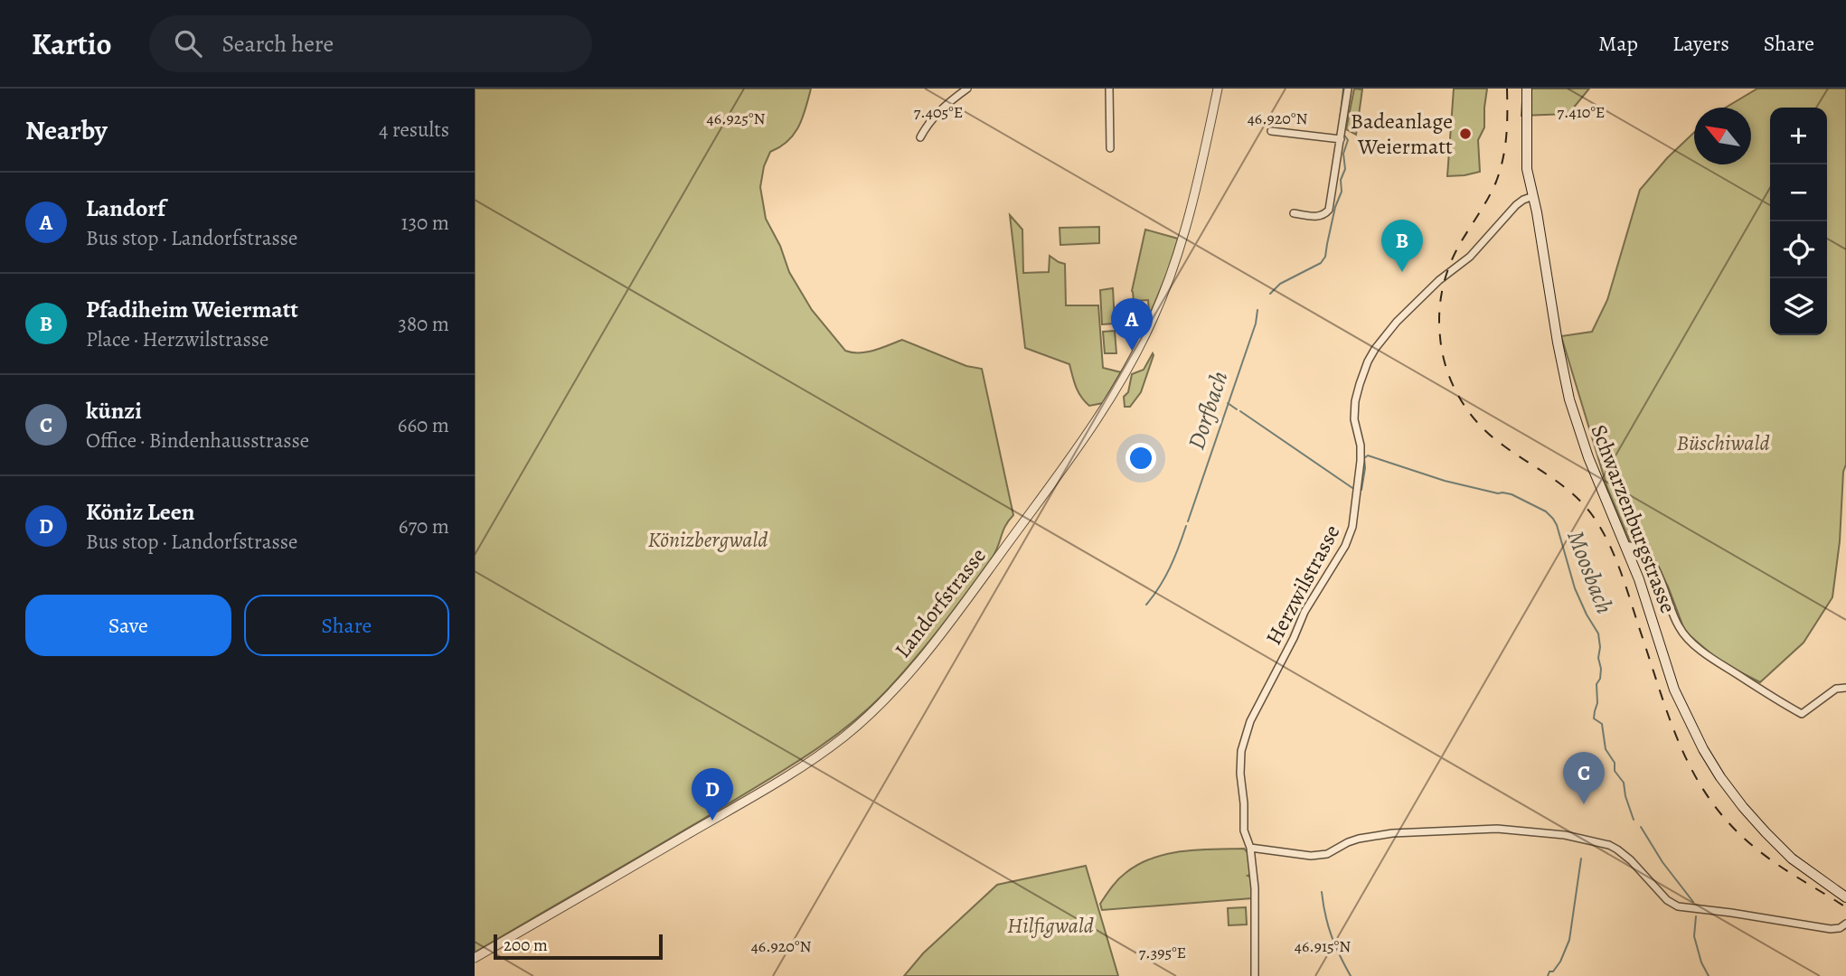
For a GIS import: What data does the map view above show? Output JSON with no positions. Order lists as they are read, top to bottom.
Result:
{
  "streets": {
    "main road": ["Schwarzenburgstrasse"],
    "street": ["Herzwilstrasse", "Landorfstrasse"]
  },
  "crossings": [
    ["Schwarzenburgstrasse", "Herzwilstrasse"]
  ],
  "water": ["Dorfbach", "Moosbach"],
  "parks": ["Büschiwald", "Könizbergwald", "Hilfigwald"],
  "places": ["Badeanlage Weiermatt"],
  "scale_bar": "200 m",
  "north": "top left",
  "page": {
    "header": "Kartio",
    "search": "Search here",
    "nav": ["Map", "Layers", "Share"],
    "heading": ["Nearby", "4 results"],
    "map_buttons": ["+", "−"],
    "list": [
      {
        "mark": "A",
        "name": "Landorf",
        "note": "Bus stop · Landorfstrasse",
        "value": "130 m"
      },
      {
        "mark": "B",
        "name": "Pfadiheim Weiermatt",
        "note": "Place · Herzwilstrasse",
        "value": "380 m"
      },
      {
        "mark": "C",
        "name": "künzi",
        "note": "Office · Bindenhausstrasse",
        "value": "660 m"
      },
      {
        "mark": "D",
        "name": "Köniz Leen",
        "note": "Bus stop · Landorfstrasse",
        "value": "670 m"
      }
    ],
    "pins": [
      "B",
      "A",
      "C",
      "D"
    ],
    "buttons": ["Save", "Share"],
    "scale": "200 m"
  },
  "coordinates": [
    "7.410°E",
    "7.405°E",
    "46.925°N",
    "46.920°N",
    "46.915°N",
    "7.395°E"
  ]
}
